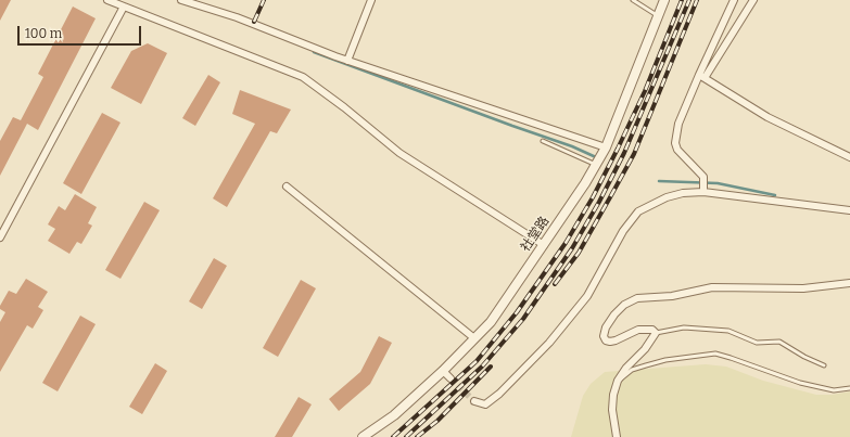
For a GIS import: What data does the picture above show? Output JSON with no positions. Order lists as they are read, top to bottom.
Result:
{
  "streets": {
    "street": ["社堂路"]
  },
  "scale_bar": "100 m"
}
